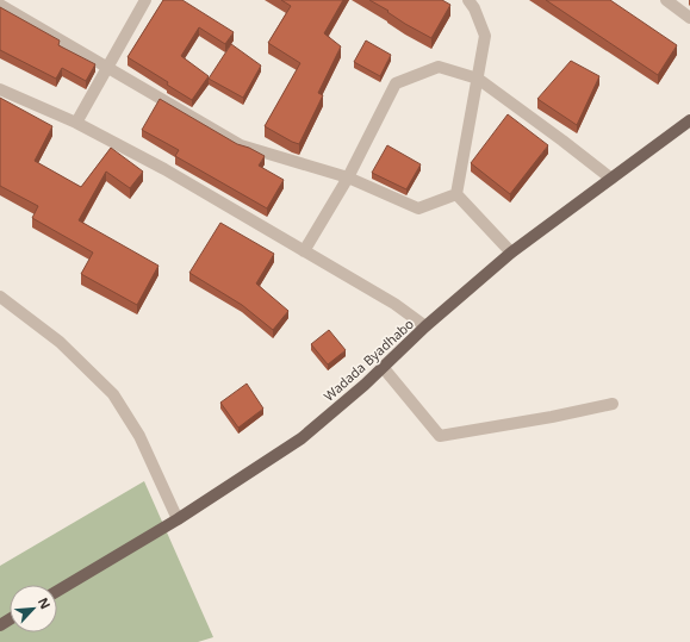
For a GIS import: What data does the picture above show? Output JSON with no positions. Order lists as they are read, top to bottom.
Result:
{
  "streets": {
    "main road": ["Wadada Byadhabo"]
  },
  "north": "top right"
}
